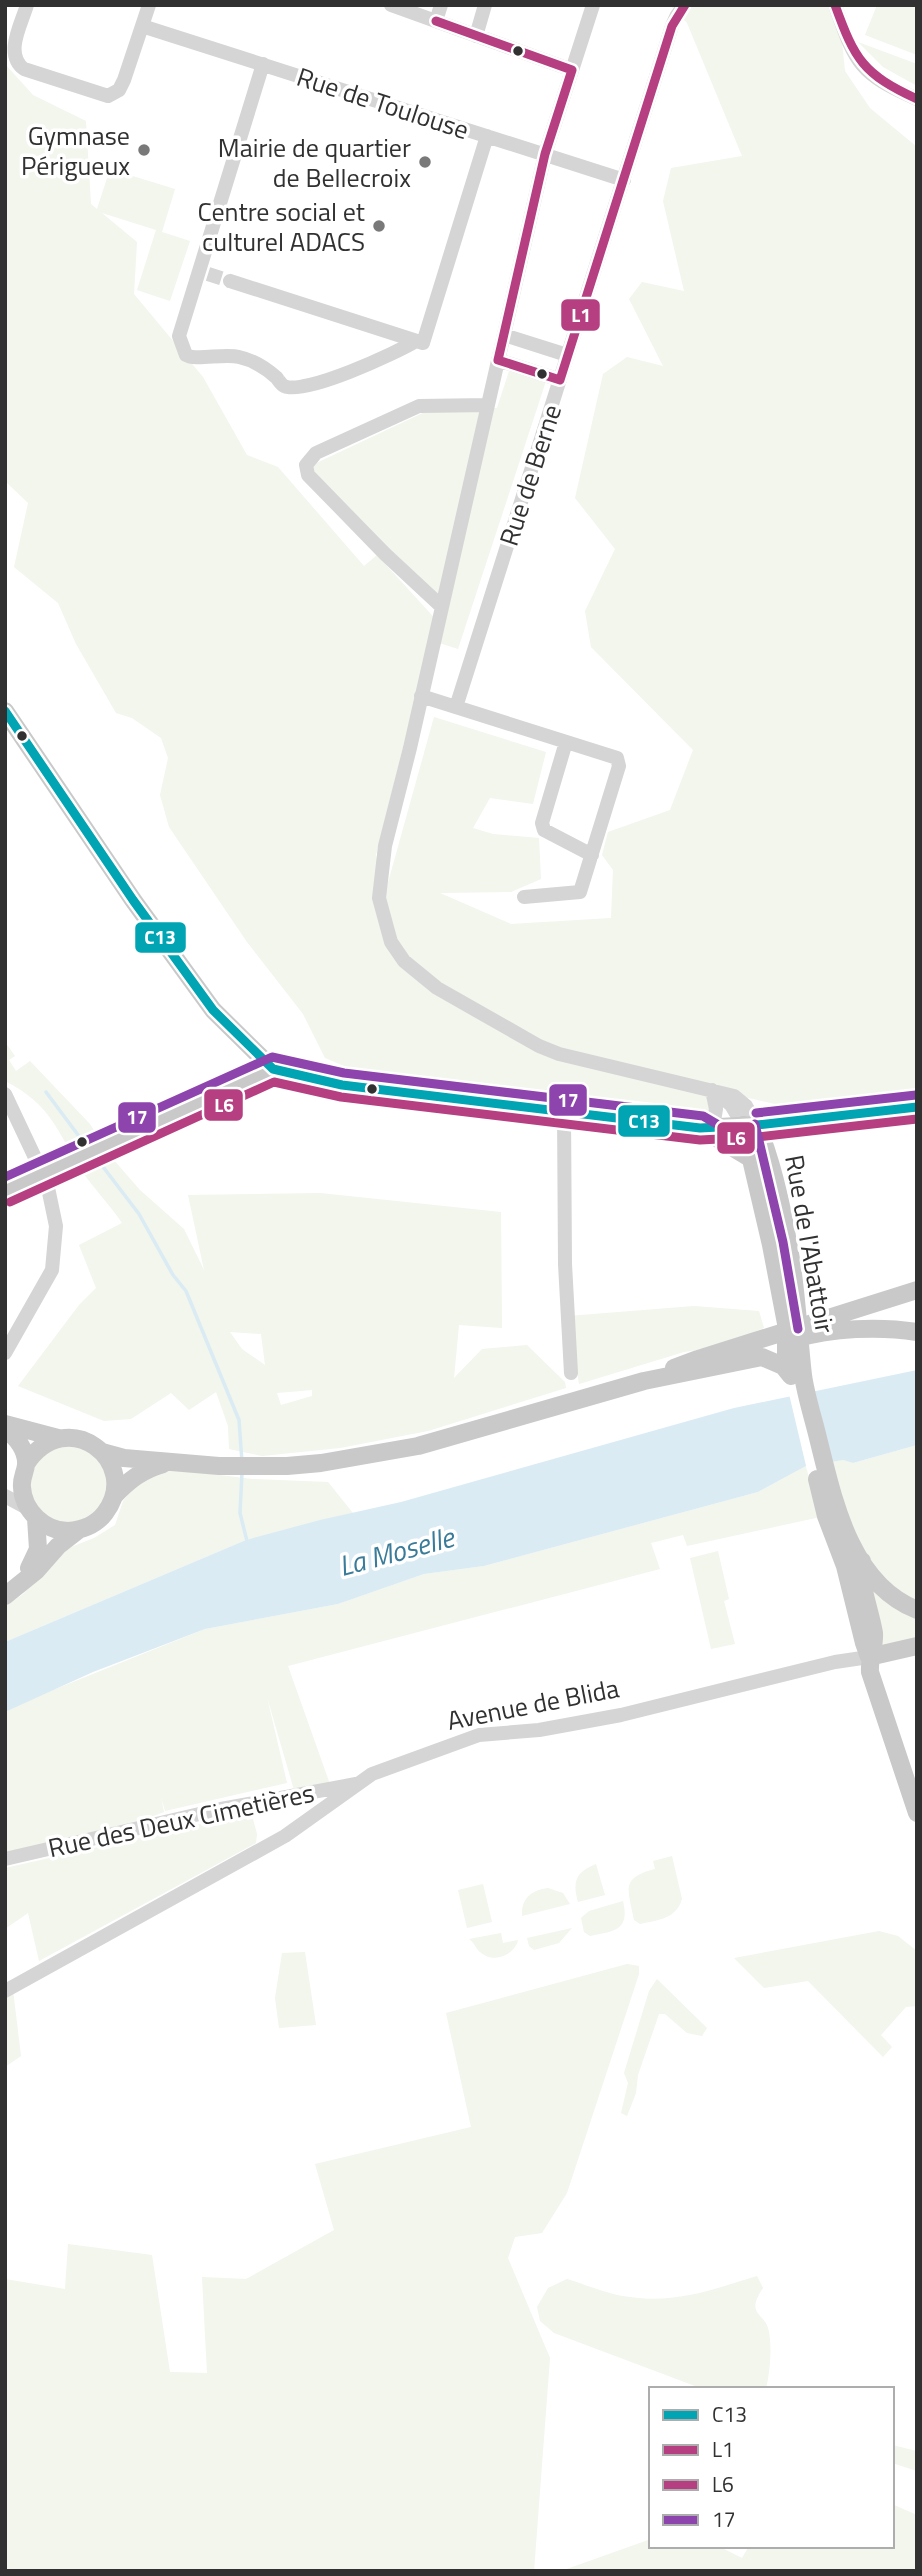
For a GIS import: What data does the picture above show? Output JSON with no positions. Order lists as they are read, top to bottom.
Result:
{
  "streets": {
    "main road": ["Rue de l'Abattoir", "Avenue de Blida"],
    "street": ["Rue de Toulouse", "Rue de Berne", "Rue des Deux Cimetières"]
  },
  "crossings": [
    ["Rue de Toulouse", "Rue de Berne"],
    ["Avenue de Blida", "Rue des Deux Cimetières"]
  ],
  "water": ["La Moselle"],
  "places": ["Gymnase Périgueux", "Mairie de quartier de Bellecroix", "Centre social et culturel ADACS"],
  "lines": [
    "transit line L1",
    "transit line C13",
    "transit line 17",
    "transit line L6"
  ],
  "legend": [
    "C13",
    "L1",
    "L6",
    "17"
  ]
}
